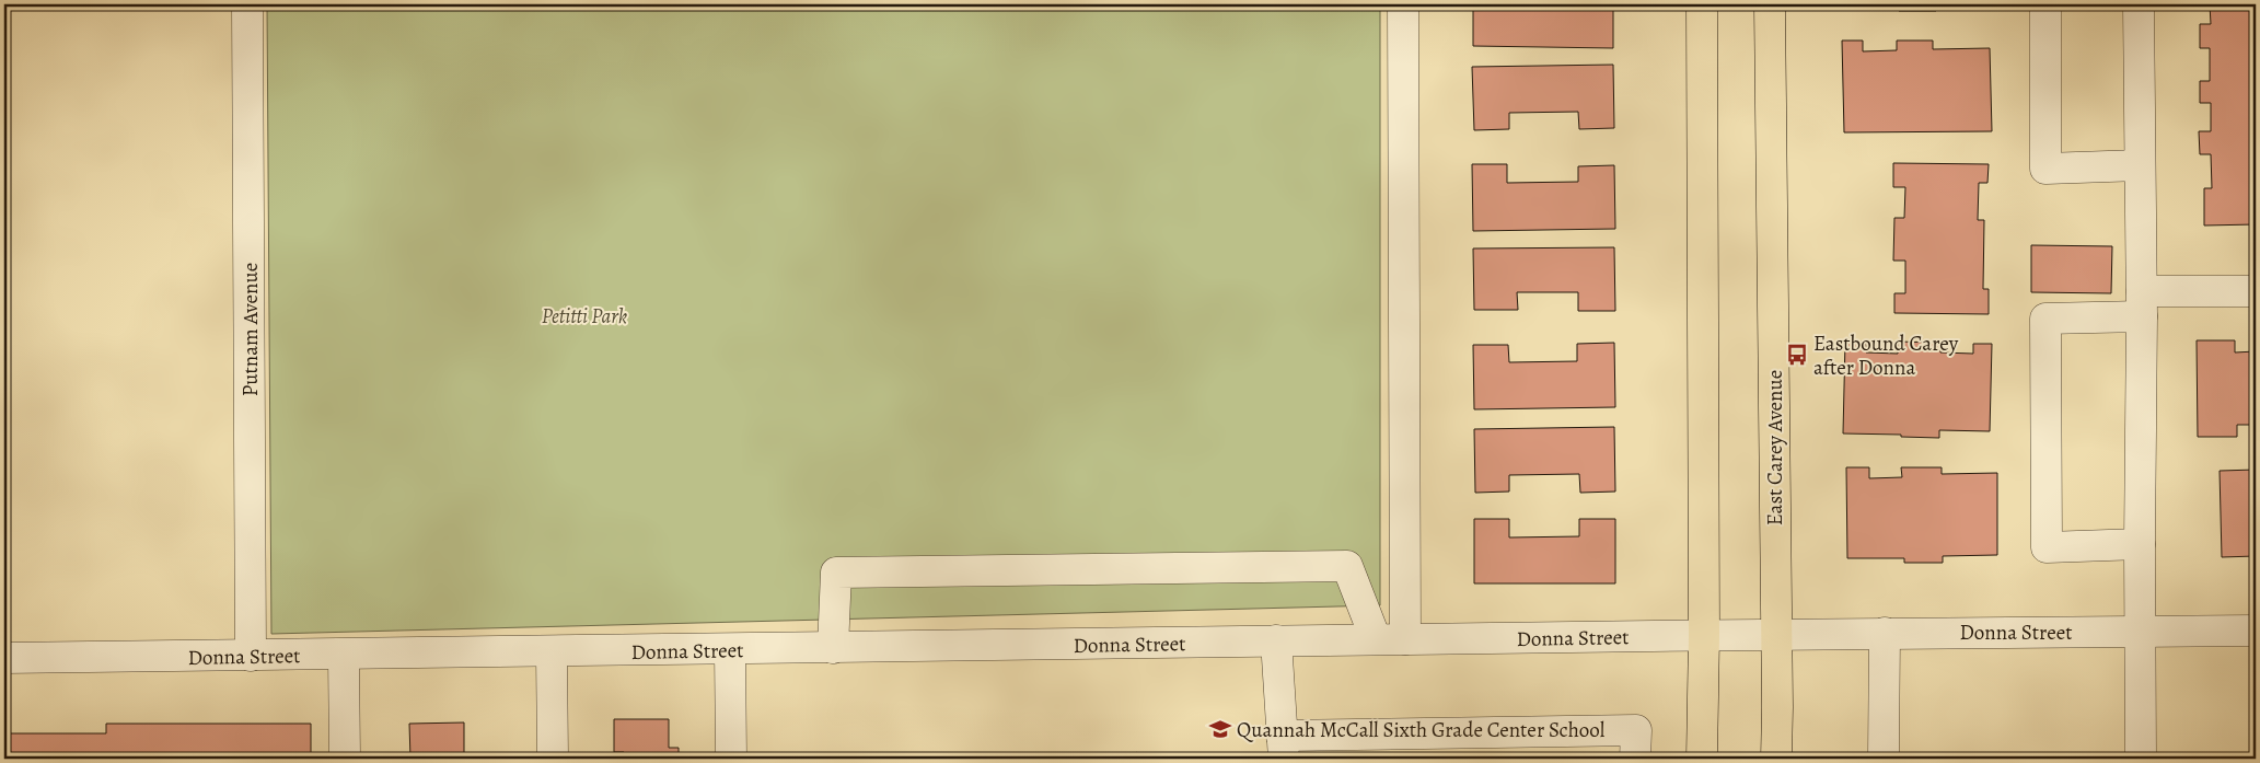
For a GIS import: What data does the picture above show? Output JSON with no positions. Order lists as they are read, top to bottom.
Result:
{
  "streets": {
    "main road": ["East Carey Avenue"],
    "street": ["Putnam Avenue", "Donna Street"]
  },
  "crossings": [
    ["Putnam Avenue", "Donna Street"],
    ["East Carey Avenue", "Donna Street"]
  ],
  "parks": ["Petitti Park"],
  "places": {
    "bus stop": ["Eastbound Carey after Donna"],
    "school or university": ["Quannah McCall Sixth Grade Center School"]
  }
}
